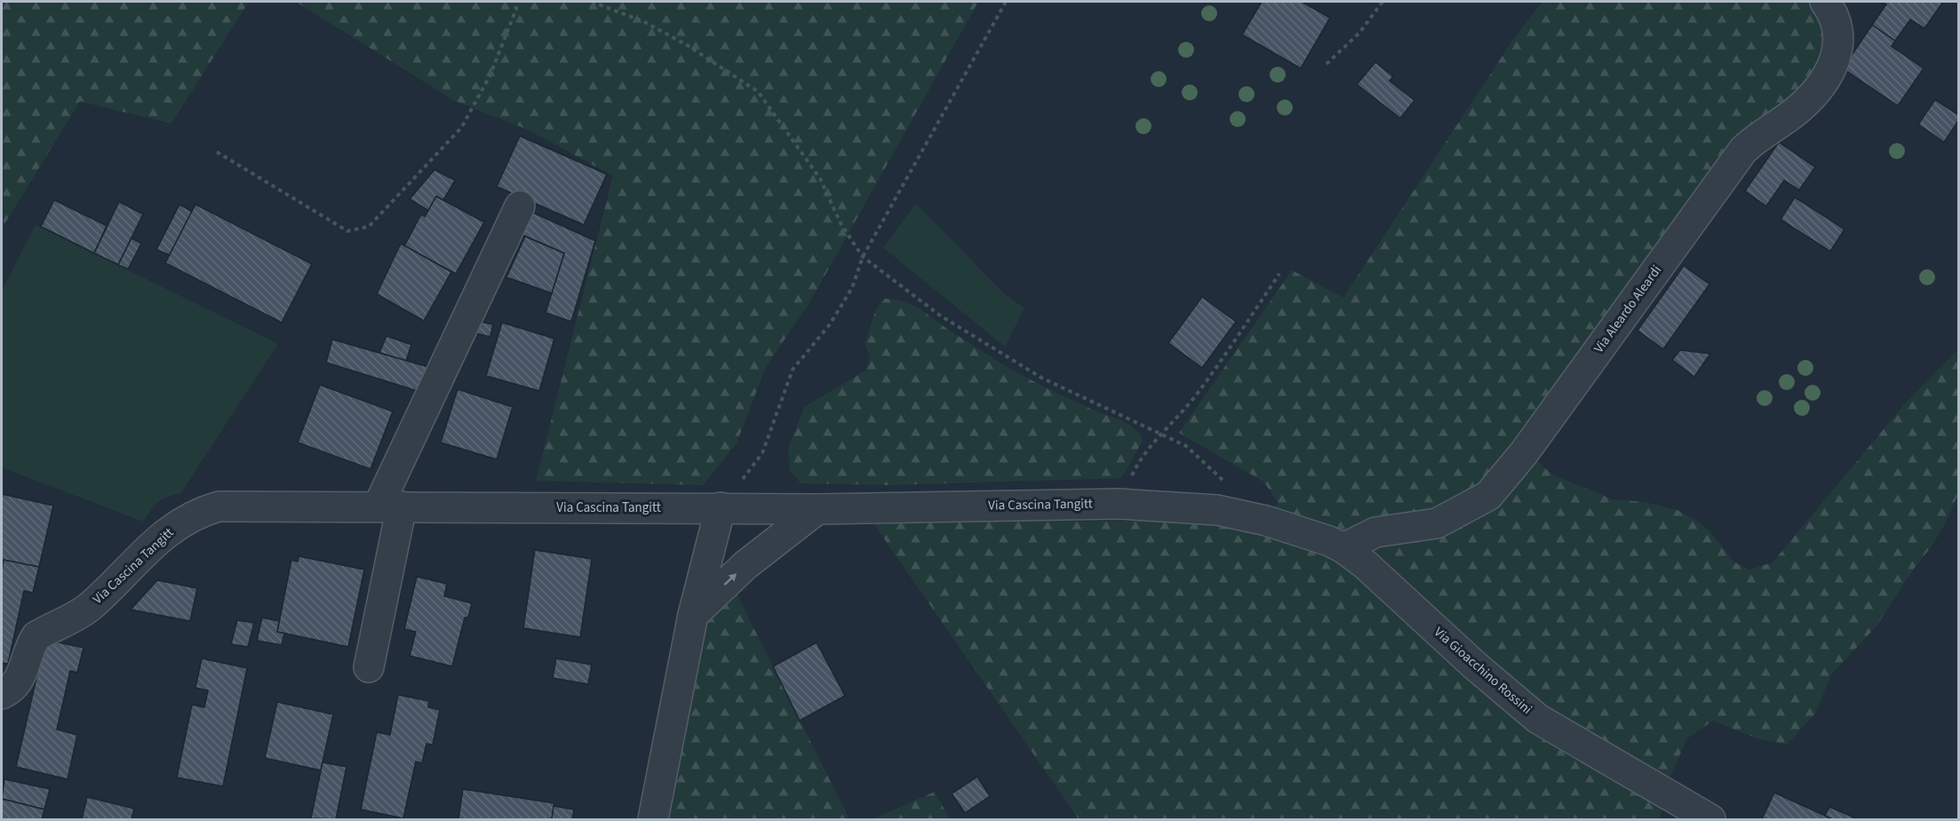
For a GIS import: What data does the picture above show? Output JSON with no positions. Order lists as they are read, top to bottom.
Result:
{
  "streets": {
    "street": ["Via Aleardo Aleardi", "Via Cascina Tangitt", "Via Gioacchino Rossini"]
  },
  "crossings": [
    ["Via Aleardo Aleardi", "Via Gioacchino Rossini"],
    ["Via Cascina Tangitt", "Via Gioacchino Rossini"]
  ]
}
